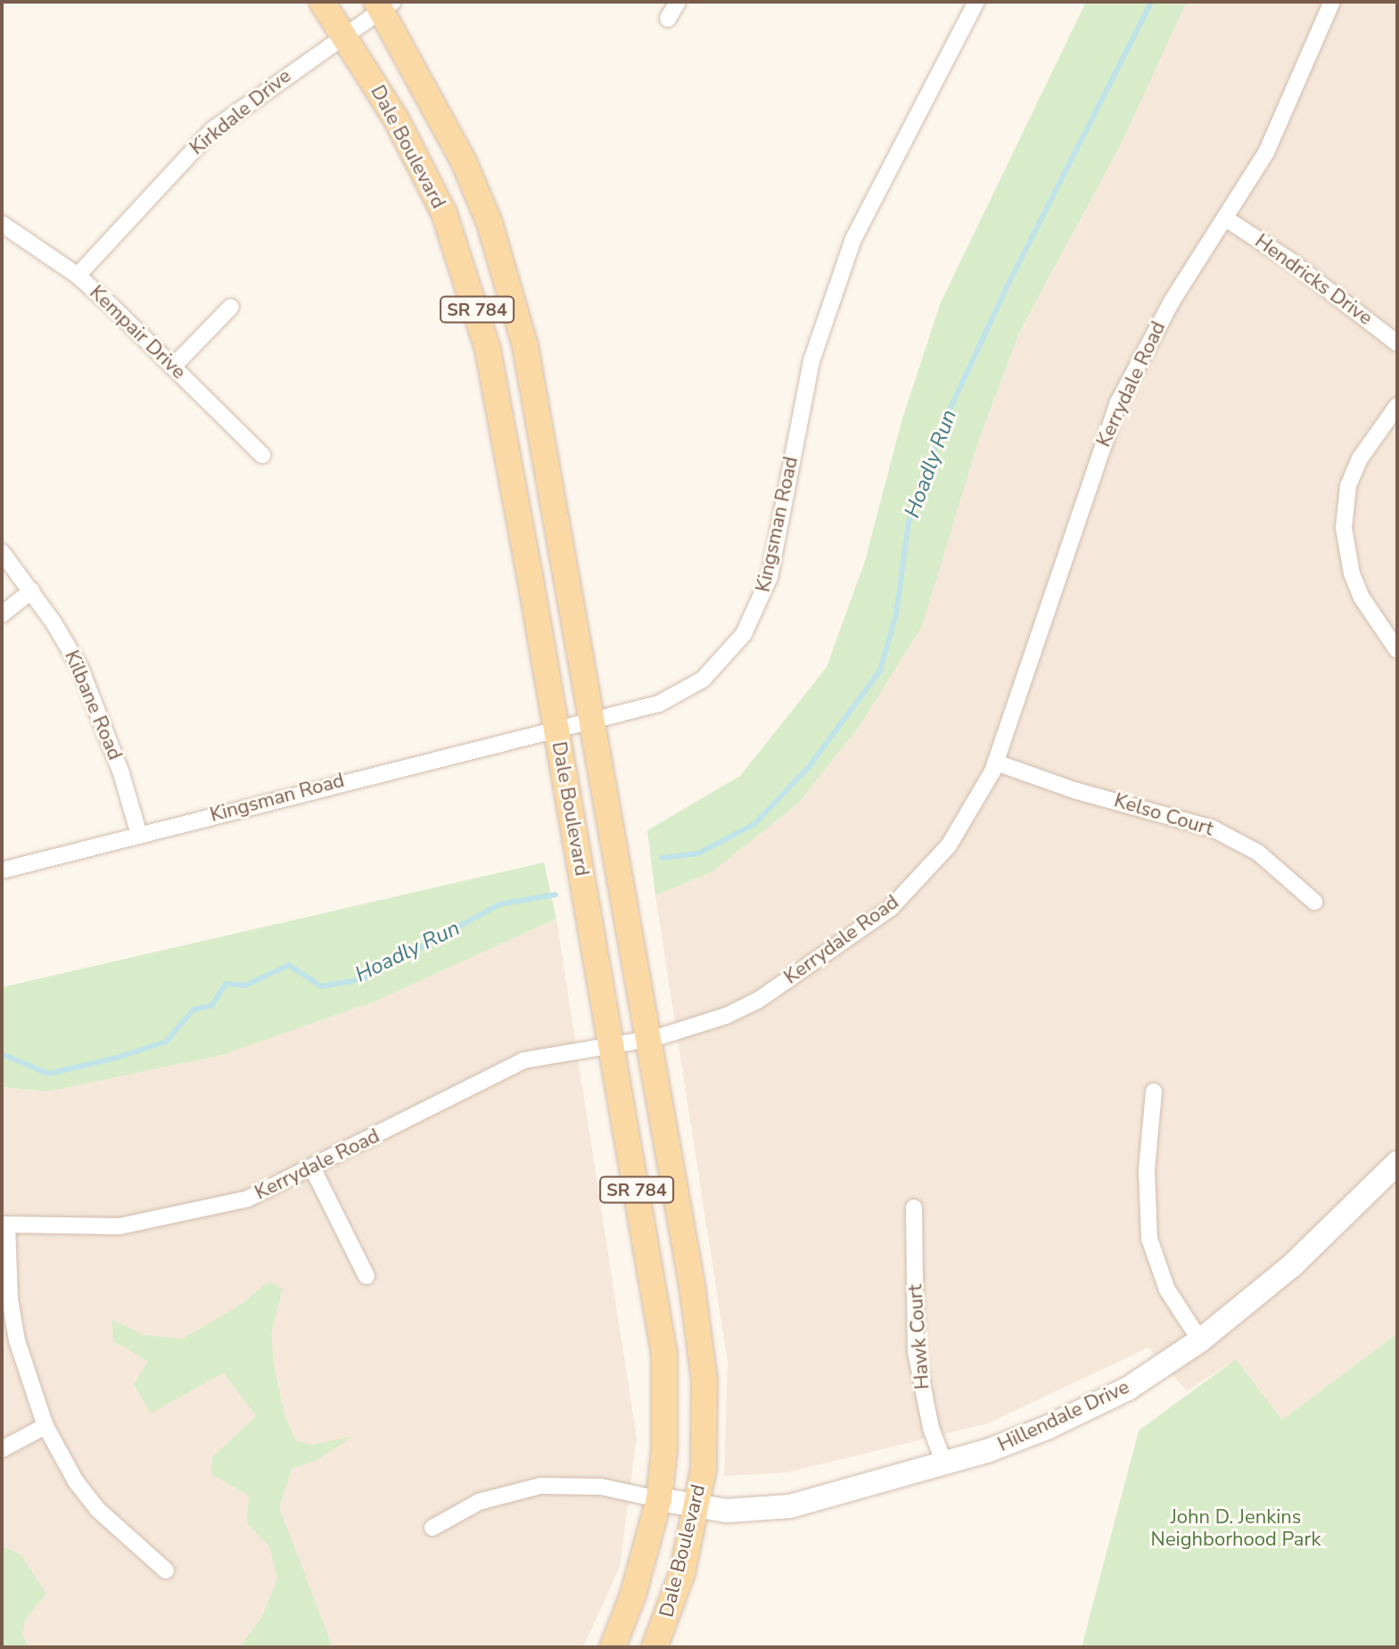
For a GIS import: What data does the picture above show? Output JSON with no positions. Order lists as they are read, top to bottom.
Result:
{
  "streets": {
    "main road": ["Dale Boulevard", "SR 784", "Hillendale Drive"],
    "street": [
      "Kirkdale Drive",
      "Hendricks Drive",
      "Kempair Drive",
      "Kerrydale Road",
      "Kingsman Road",
      "Kilbane Road",
      "Kelso Court",
      "Hawk Court"
    ]
  },
  "crossings": [
    ["Kirkdale Drive", "Dale Boulevard"],
    ["Kirkdale Drive", "Kempair Drive"],
    ["Dale Boulevard", "Kerrydale Road"],
    ["Dale Boulevard", "Kingsman Road"],
    ["Dale Boulevard", "Hillendale Drive"],
    ["Hendricks Drive", "Kerrydale Road"],
    ["Kerrydale Road", "Kelso Court"],
    ["Kingsman Road", "Kilbane Road"],
    ["Hawk Court", "Hillendale Drive"]
  ],
  "water": ["Hoadly Run"],
  "parks": ["John D. Jenkins Neighborhood Park"]
}
